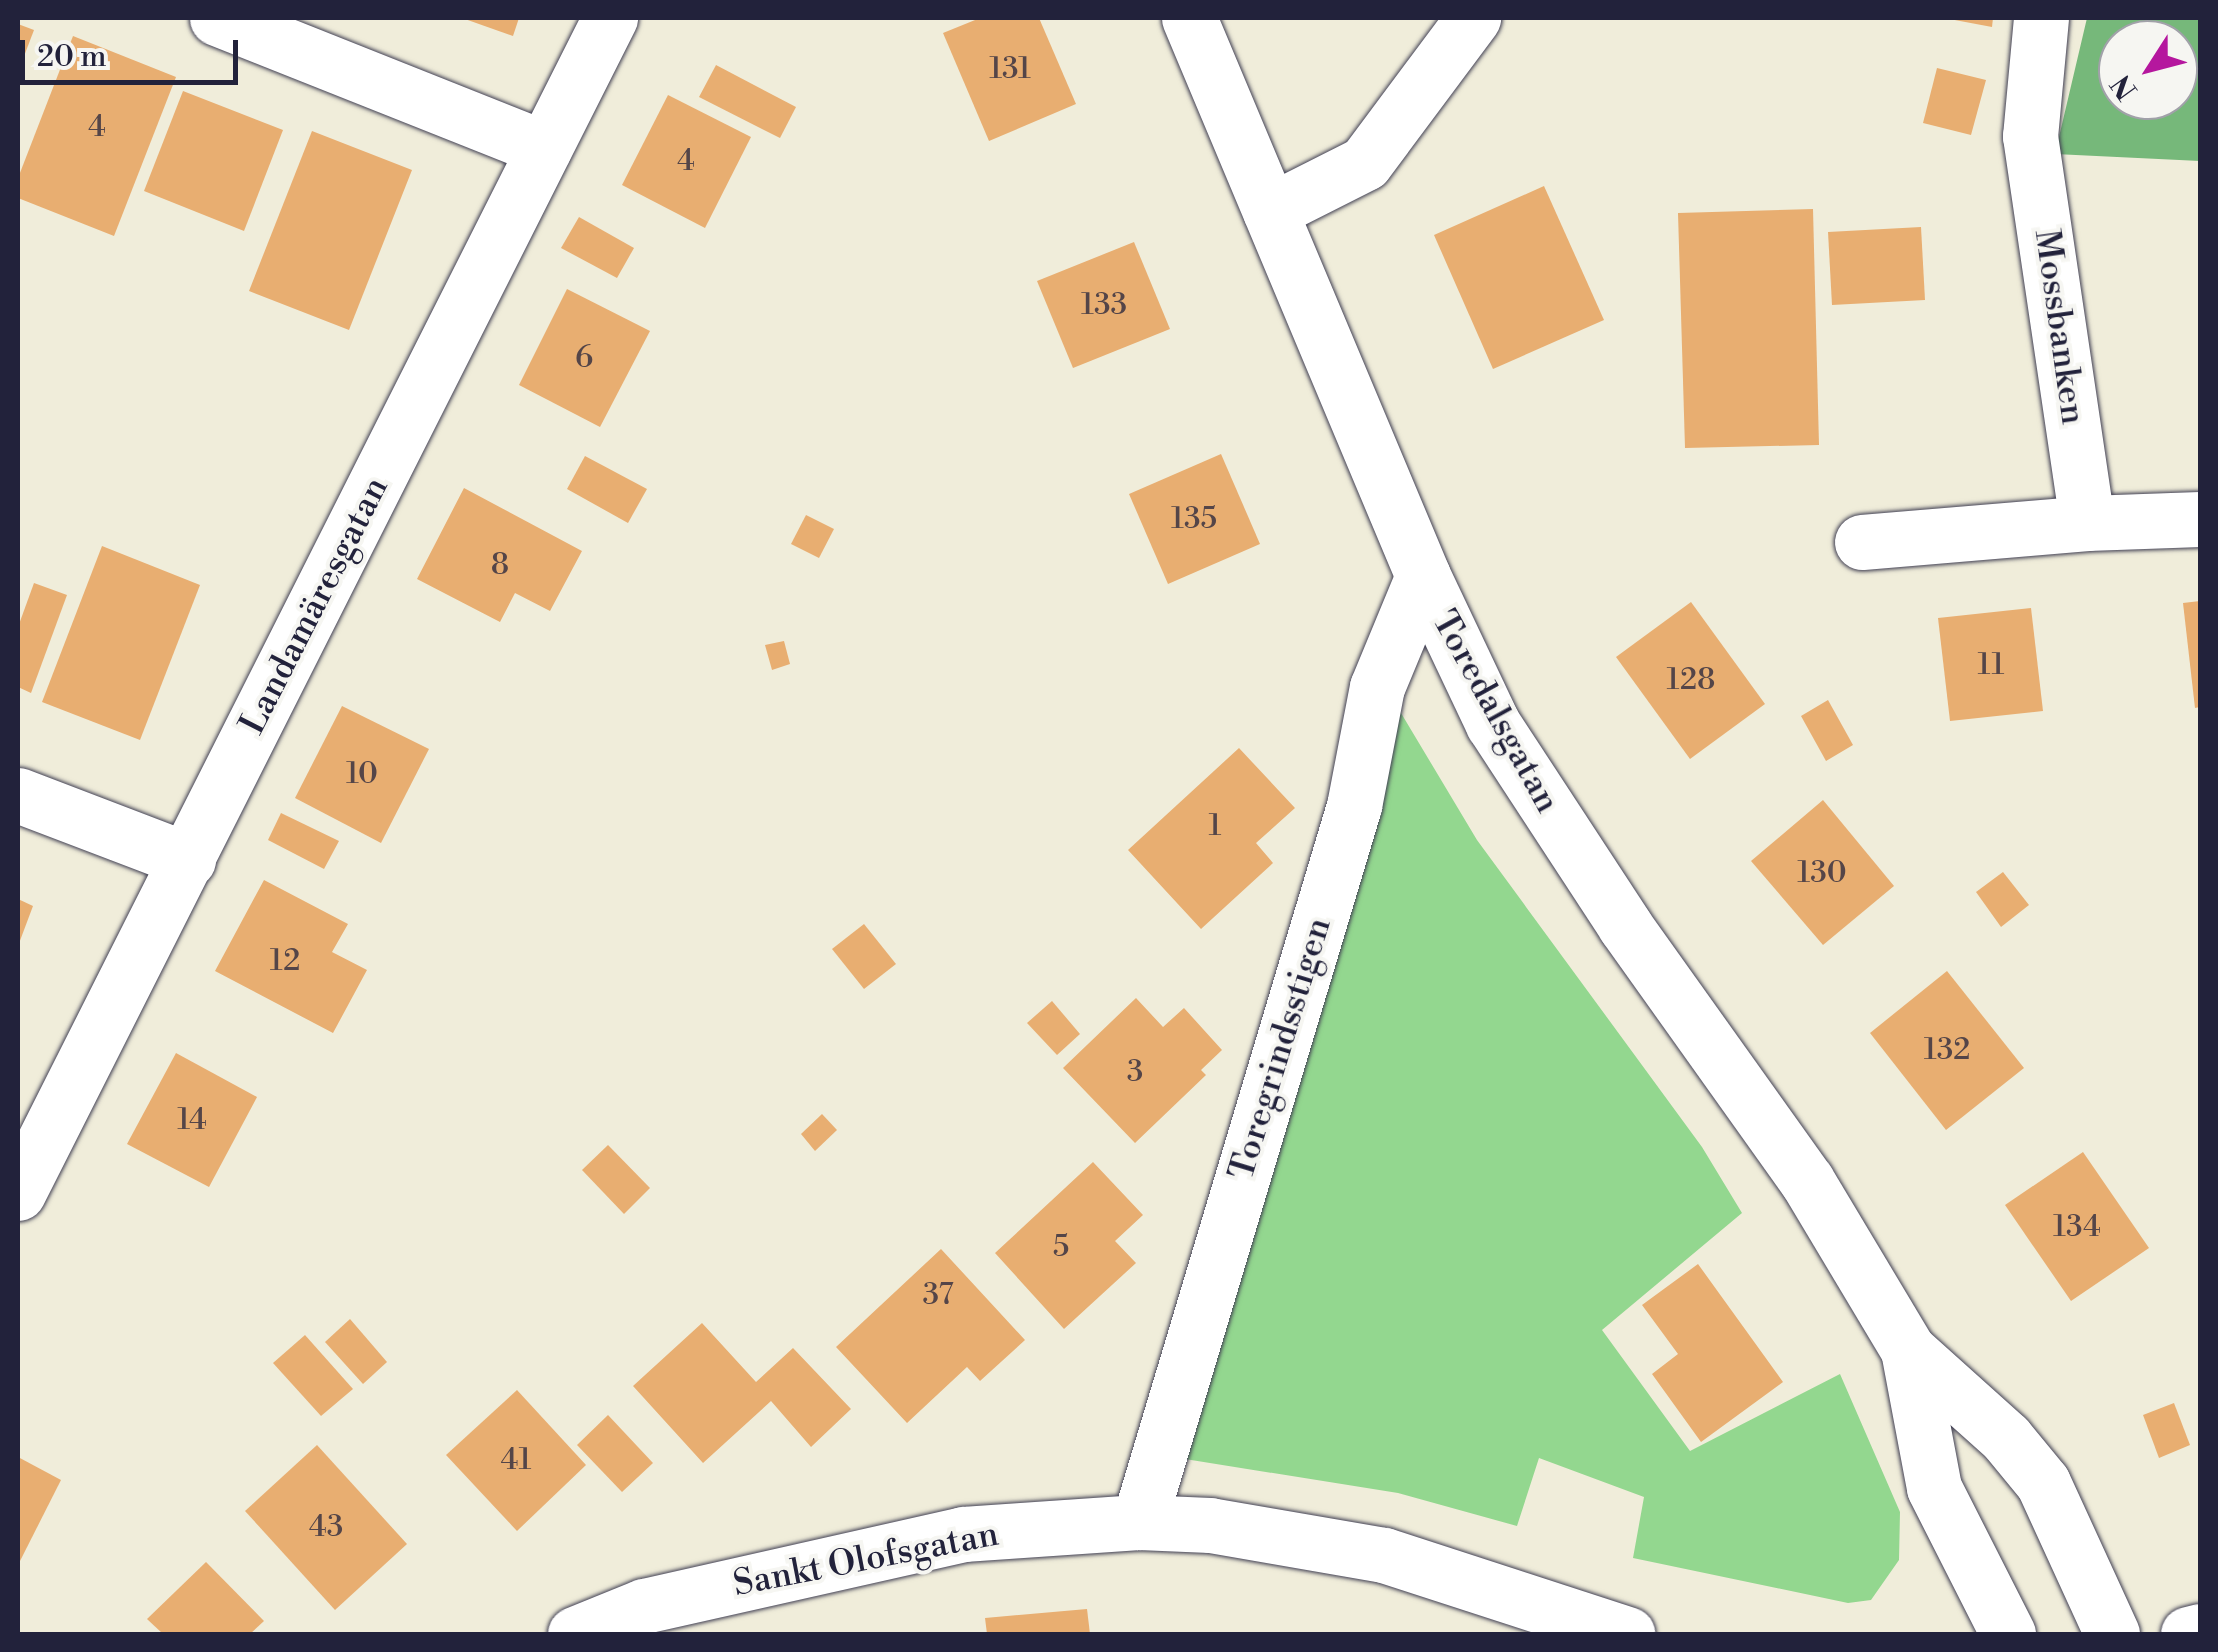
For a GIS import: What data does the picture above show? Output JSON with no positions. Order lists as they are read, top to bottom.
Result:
{
  "streets": {
    "street": [
      "Mossbanken",
      "Landamäresgatan",
      "Toredalsgatan",
      "Toregrindsstigen",
      "Sankt Olofsgatan"
    ]
  },
  "crossings": [
    ["Toredalsgatan", "Toregrindsstigen"],
    ["Toregrindsstigen", "Sankt Olofsgatan"]
  ],
  "house_numbers": [
    "131",
    "4",
    "4",
    "133",
    "6",
    "135",
    "8",
    "11",
    "128",
    "10",
    "1",
    "130",
    "12",
    "132",
    "3",
    "14",
    "134",
    "5",
    "37",
    "41",
    "43"
  ],
  "scale_bar": "20 m",
  "north": "bottom left"
}
